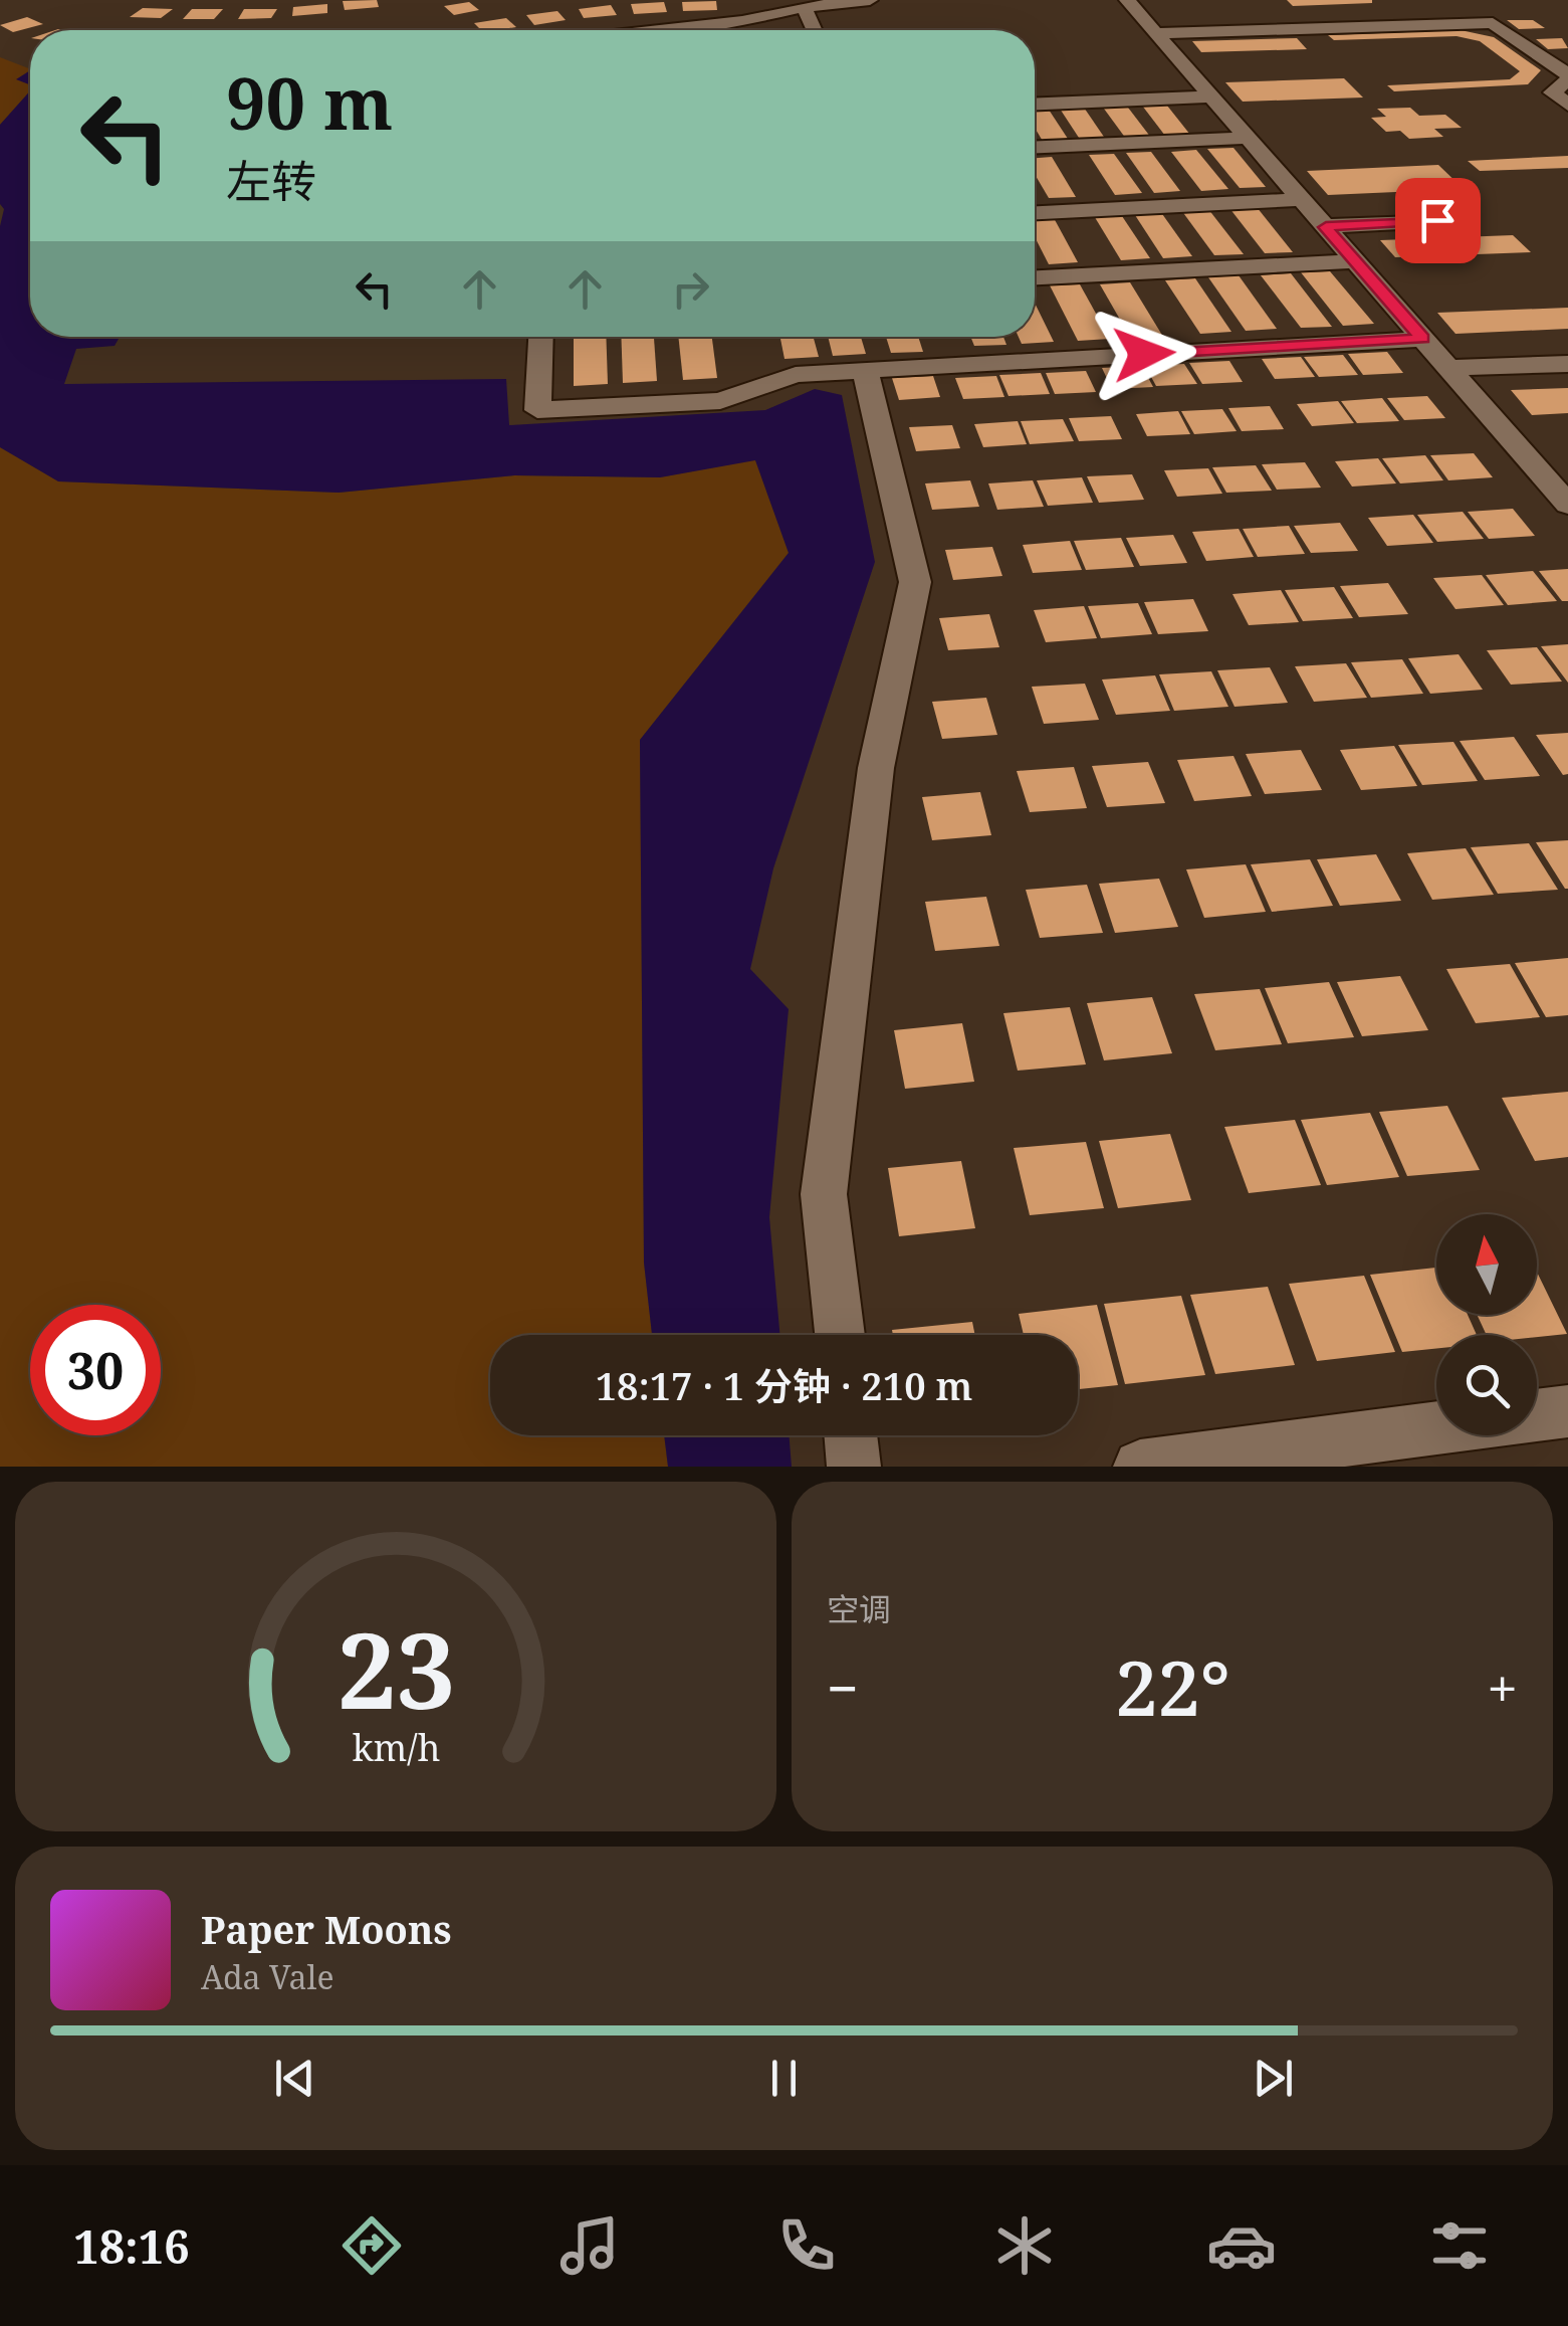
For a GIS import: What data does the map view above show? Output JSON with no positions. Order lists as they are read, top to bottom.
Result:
{
  "north": "top",
  "page": {
    "turn": ["90 m", "左转"],
    "limit": "30",
    "trip": "18:17 · 1 分钟 · 210 m",
    "tile": "空调",
    "heat": ["−", "22°", "+"],
    "song": ["Paper Moons", "Ada Vale"],
    "tabs": "18:16",
    "gauge": ["23", "km/h"]
  }
}
